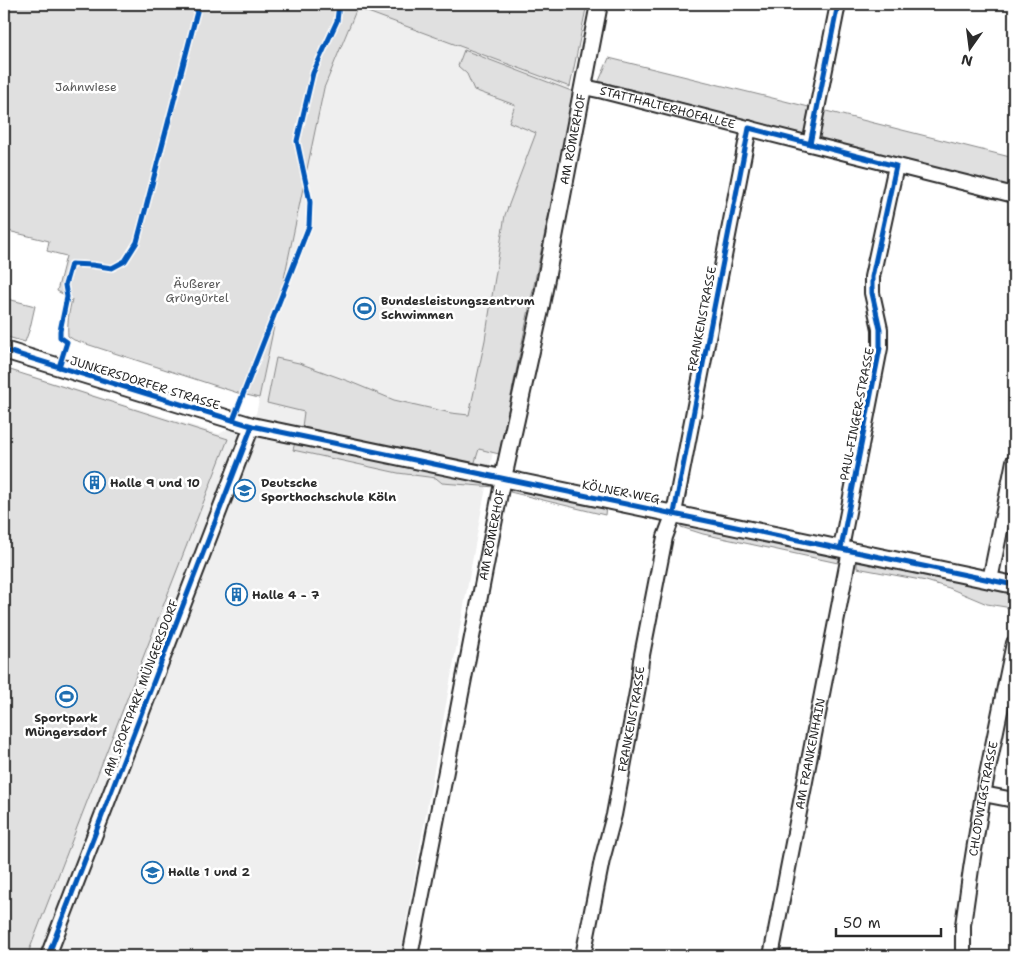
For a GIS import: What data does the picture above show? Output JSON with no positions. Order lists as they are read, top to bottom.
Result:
{
  "streets": {
    "street": [
      "STATTHALTERHOFALLEE",
      "AM RÖMERHOF",
      "FRANKENSTRASSE",
      "JUNKERSDORFER STRASSE",
      "PAUL-FINGER-STRASSE",
      "KÖLNER WEG",
      "AM SPORTPARK MÜNGERSDORF",
      "AM FRANKENHAIN",
      "CHLODWIGSTRASSE"
    ]
  },
  "crossings": [
    ["STATTHALTERHOFALLEE", "AM RÖMERHOF"],
    ["STATTHALTERHOFALLEE", "FRANKENSTRASSE"],
    ["STATTHALTERHOFALLEE", "PAUL-FINGER-STRASSE"],
    ["AM RÖMERHOF", "KÖLNER WEG"],
    ["FRANKENSTRASSE", "KÖLNER WEG"],
    ["JUNKERSDORFER STRASSE", "KÖLNER WEG"],
    ["JUNKERSDORFER STRASSE", "AM SPORTPARK MÜNGERSDORF"],
    ["PAUL-FINGER-STRASSE", "KÖLNER WEG"],
    ["PAUL-FINGER-STRASSE", "AM FRANKENHAIN"],
    ["KÖLNER WEG", "AM SPORTPARK MÜNGERSDORF"],
    ["KÖLNER WEG", "AM FRANKENHAIN"]
  ],
  "parks": ["Jahnwiese", "Äußerer Grüngürtel"],
  "places": {
    "sports": ["Bundesleistungszentrum Schwimmen", "Sportpark Müngersdorf"],
    "building": ["Halle 9 und 10", "Halle 4 - 7"],
    "school or university": ["Deutsche Sporthochschule Köln", "Halle 1 und 2"]
  },
  "scale_bar": "50 m",
  "north": "bottom"
}
